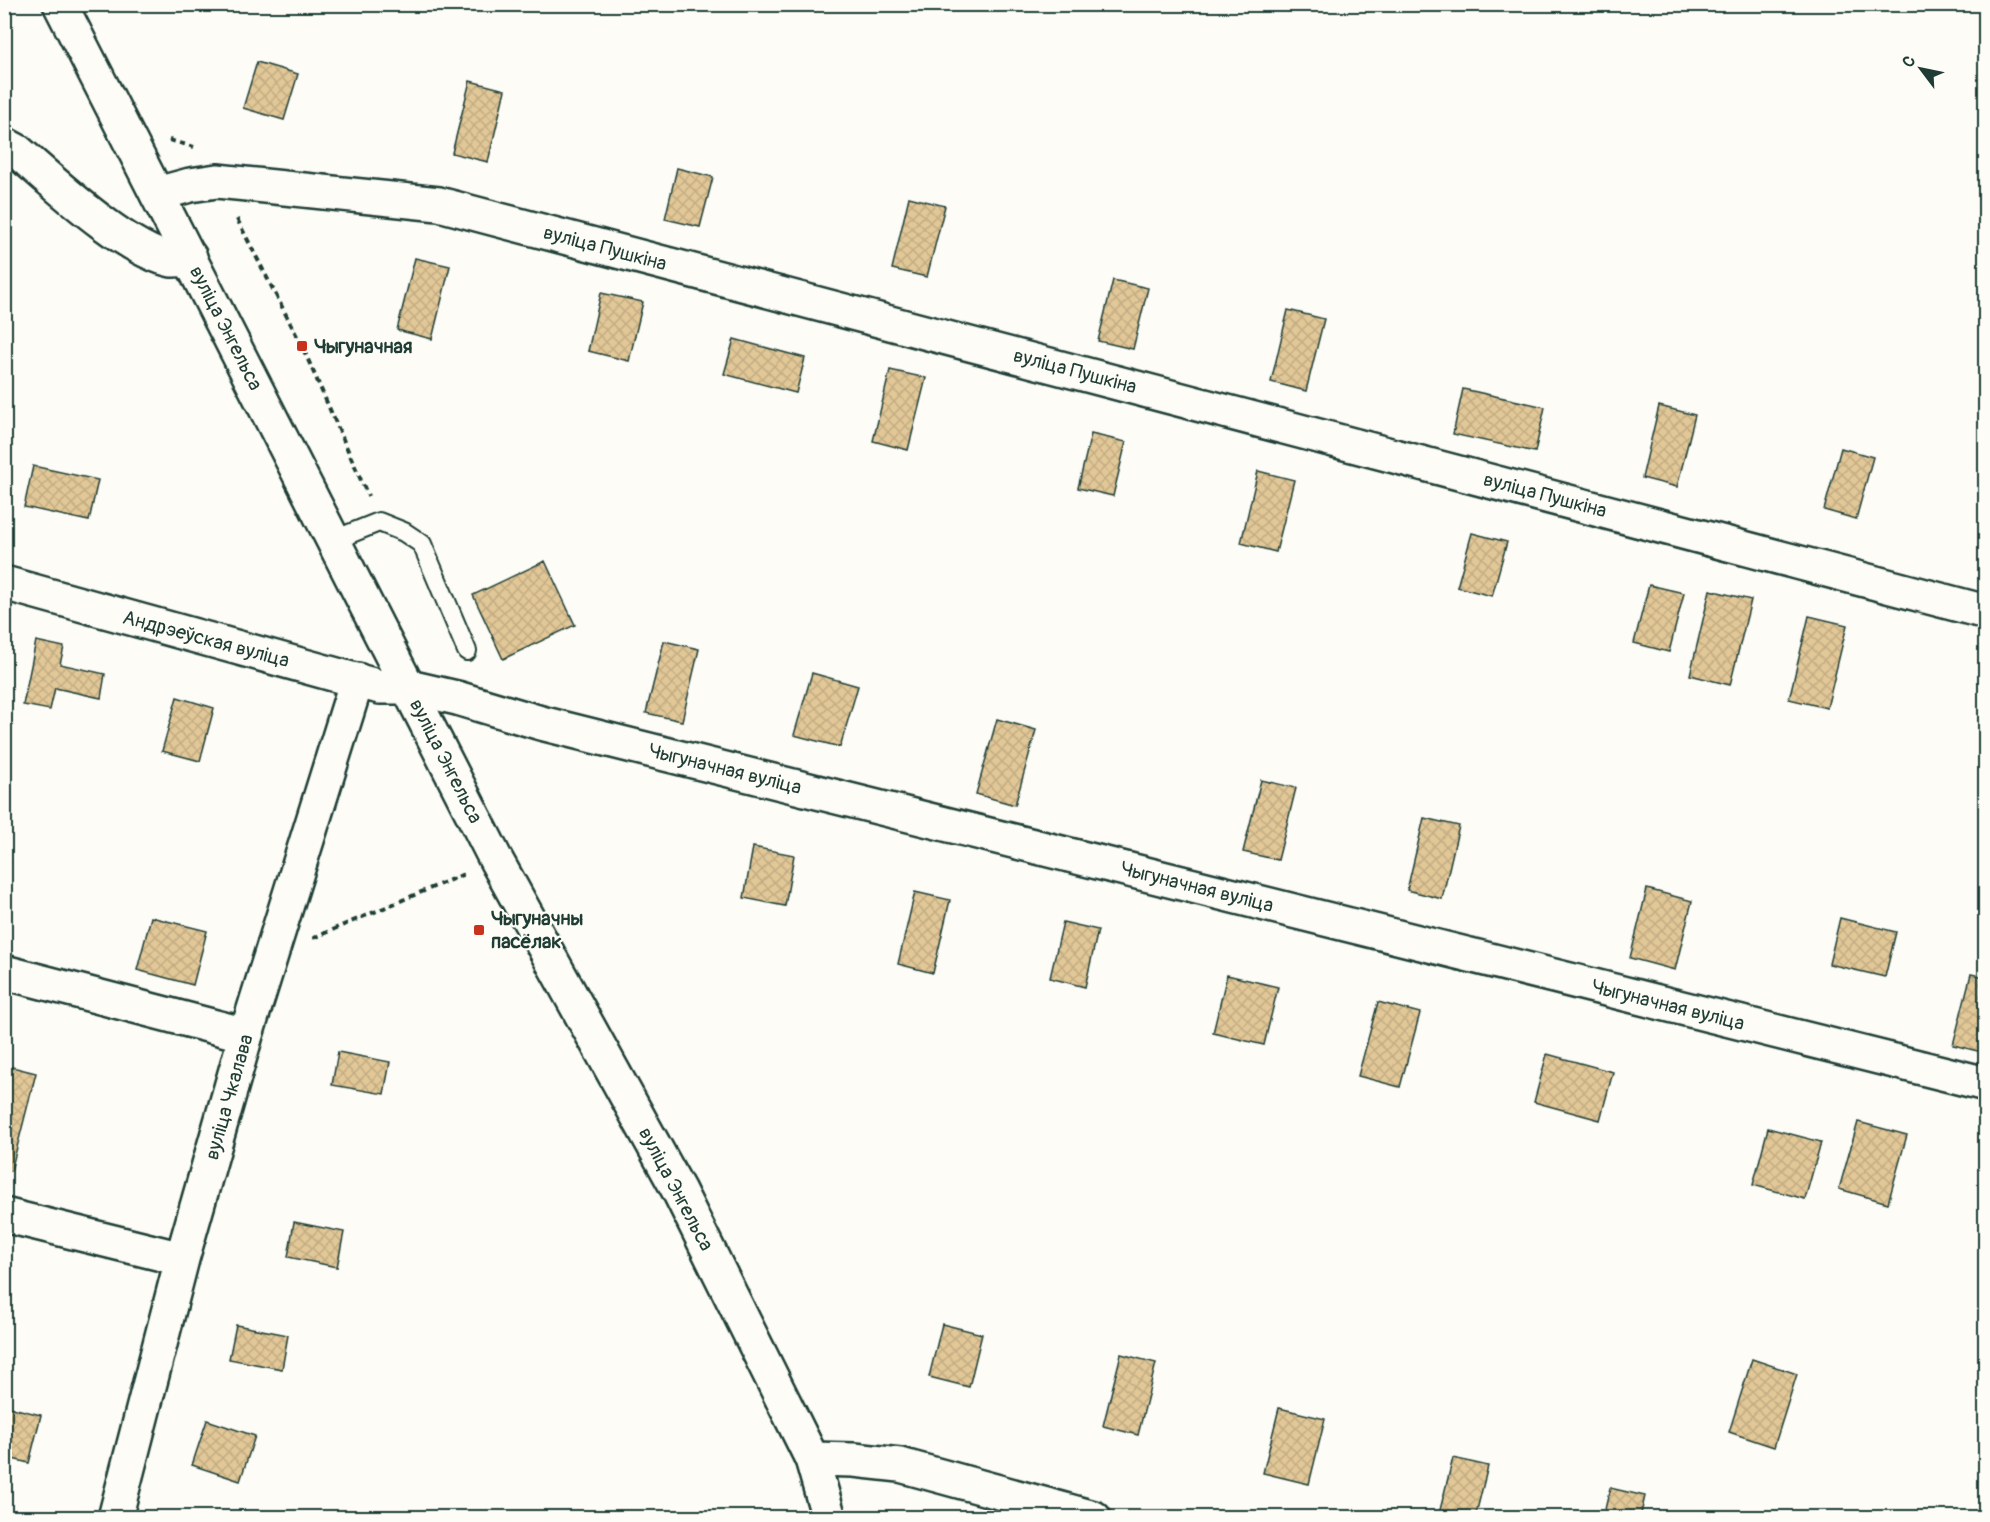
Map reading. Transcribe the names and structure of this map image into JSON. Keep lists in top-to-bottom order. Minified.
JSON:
{"streets":{"street":["вуліца Пушкіна","вуліца Энгельса","Андрэеўская вуліца","Чыгуначная вуліца","вуліца Чкалава"]},"crossings":[["вуліца Пушкіна","вуліца Энгельса"],["вуліца Энгельса","Андрэеўская вуліца"],["вуліца Энгельса","Чыгуначная вуліца"],["Андрэеўская вуліца","Чыгуначная вуліца"],["Андрэеўская вуліца","вуліца Чкалава"]],"places":{"transit":["Чыгуначная","Чыгуначны пасёлак"]},"north":"top left"}
